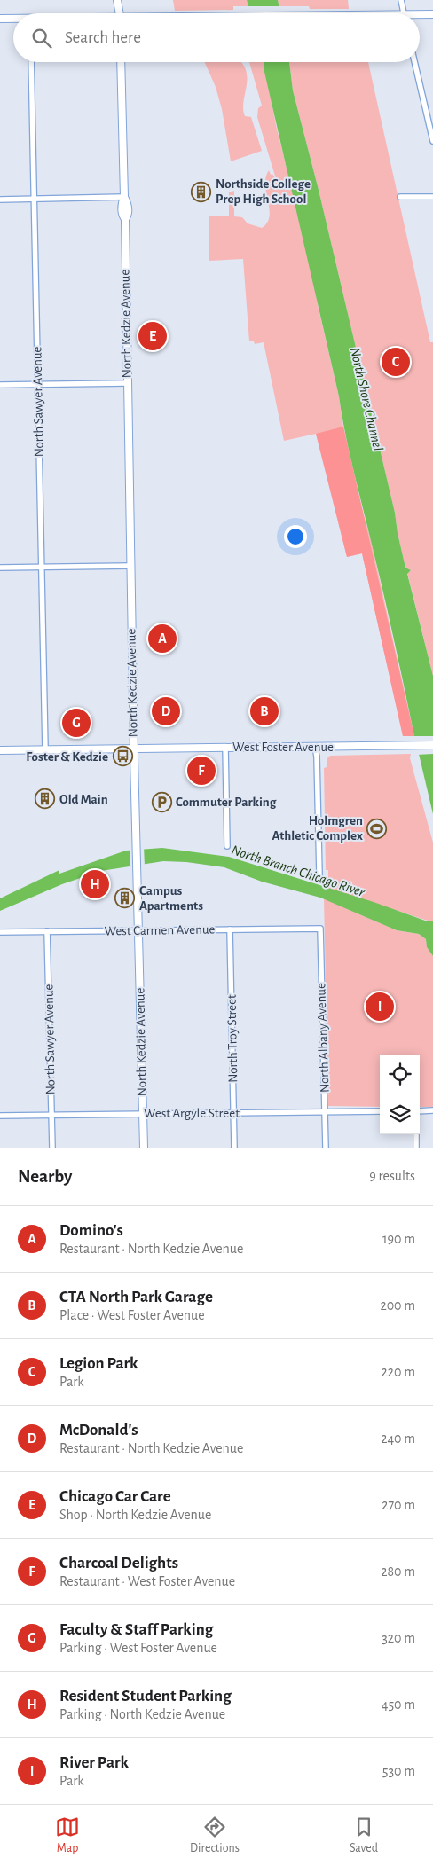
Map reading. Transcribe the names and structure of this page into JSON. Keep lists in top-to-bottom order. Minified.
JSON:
{"streets":{"main road":["North Kedzie Avenue","West Foster Avenue"],"street":["North Sawyer Avenue","West Carmen Avenue","North Albany Avenue","North Troy Street","West Argyle Street"]},"crossings":[["North Kedzie Avenue","West Foster Avenue"],["North Kedzie Avenue","West Carmen Avenue"],["North Kedzie Avenue","West Argyle Street"],["North Sawyer Avenue","West Foster Avenue"],["North Sawyer Avenue","West Carmen Avenue"],["North Sawyer Avenue","West Argyle Street"],["West Carmen Avenue","North Albany Avenue"],["West Carmen Avenue","North Troy Street"],["North Albany Avenue","West Argyle Street"],["North Troy Street","West Argyle Street"]],"water":["North Shore Channel","North Branch Chicago River"],"places":{"building":["Northside College Prep High School","Old Main","Campus Apartments"],"bus stop":["Foster & Kedzie"],"parking":["Commuter Parking"],"sports":["Holmgren Athletic Complex"]},"page":{"search":"Search here","pins":["E","C","A","B","D","G","F","H","I"],"heading":["Nearby","9 results"],"list":[{"mark":"A","name":"Domino's","note":"Restaurant · North Kedzie Avenue","value":"190 m"},{"mark":"B","name":"CTA North Park Garage","note":"Place · West Foster Avenue","value":"200 m"},{"mark":"C","name":"Legion Park","note":"Park","value":"220 m"},{"mark":"D","name":"McDonald's","note":"Restaurant · North Kedzie Avenue","value":"240 m"},{"mark":"E","name":"Chicago Car Care","note":"Shop · North Kedzie Avenue","value":"270 m"},{"mark":"F","name":"Charcoal Delights","note":"Restaurant · West Foster Avenue","value":"280 m"},{"mark":"G","name":"Faculty & Staff Parking","note":"Parking · West Foster Avenue","value":"320 m"},{"mark":"H","name":"Resident Student Parking","note":"Parking · North Kedzie Avenue","value":"450 m"},{"mark":"I","name":"River Park","note":"Park","value":"530 m"}],"nav":["Map","Directions","Saved"]}}
